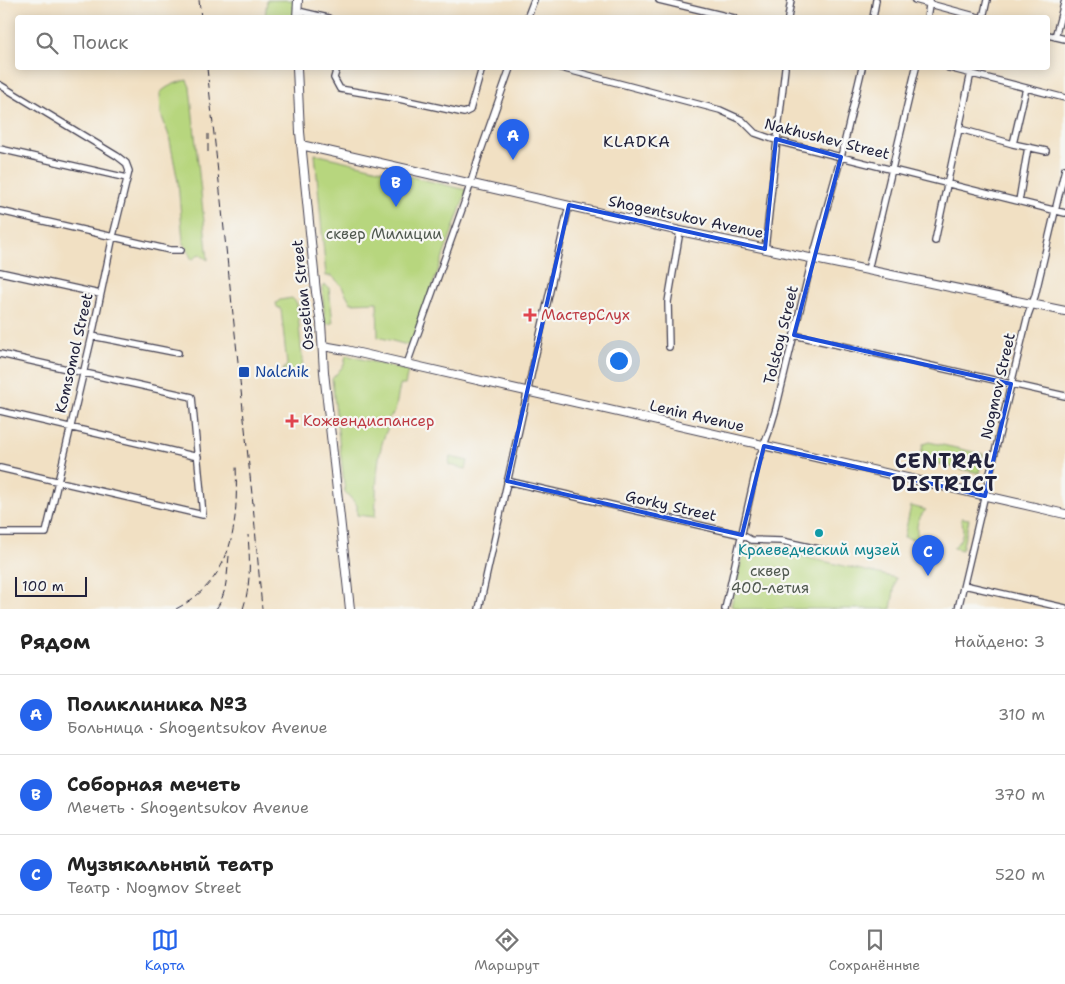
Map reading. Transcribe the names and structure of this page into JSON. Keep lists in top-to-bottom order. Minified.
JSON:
{"streets":{"main road":["Shogentsukov Avenue","Ossetian Street","Lenin Avenue"],"street":["Nakhushev Street","Tolstoy Street","Komsomol Street","Nogmov Street","Gorky Street"]},"crossings":[["Nakhushev Street","Tolstoy Street"],["Nakhushev Street","Nogmov Street"],["Shogentsukov Avenue","Ossetian Street"],["Shogentsukov Avenue","Tolstoy Street"],["Shogentsukov Avenue","Nogmov Street"],["Ossetian Street","Lenin Avenue"],["Tolstoy Street","Lenin Avenue"],["Tolstoy Street","Gorky Street"],["Nogmov Street","Lenin Avenue"]],"one_way":["Gorky Street"],"districts":["KLADKA","CENTRAL DISTRICT"],"parks":["сквер Милиции","сквер 400-летия"],"places":{"health":["МастерСлух","Кожвендиспансер"],"transit":["Nalchik"],"other":["Краеведческий музей"]},"scale_bar":"100 m","page":{"search":"Поиск","pins":["A","B","C"],"scale":"100 m","heading":["Рядом","Найдено: 3"],"list":[{"mark":"A","name":"Поликлиника №3","note":"Больница · Shogentsukov Avenue","value":"310 m"},{"mark":"B","name":"Соборная мечеть","note":"Мечеть · Shogentsukov Avenue","value":"370 m"},{"mark":"C","name":"Музыкальный театр","note":"Театр · Nogmov Street","value":"520 m"}],"nav":["Карта","Маршрут","Сохранённые"]}}
